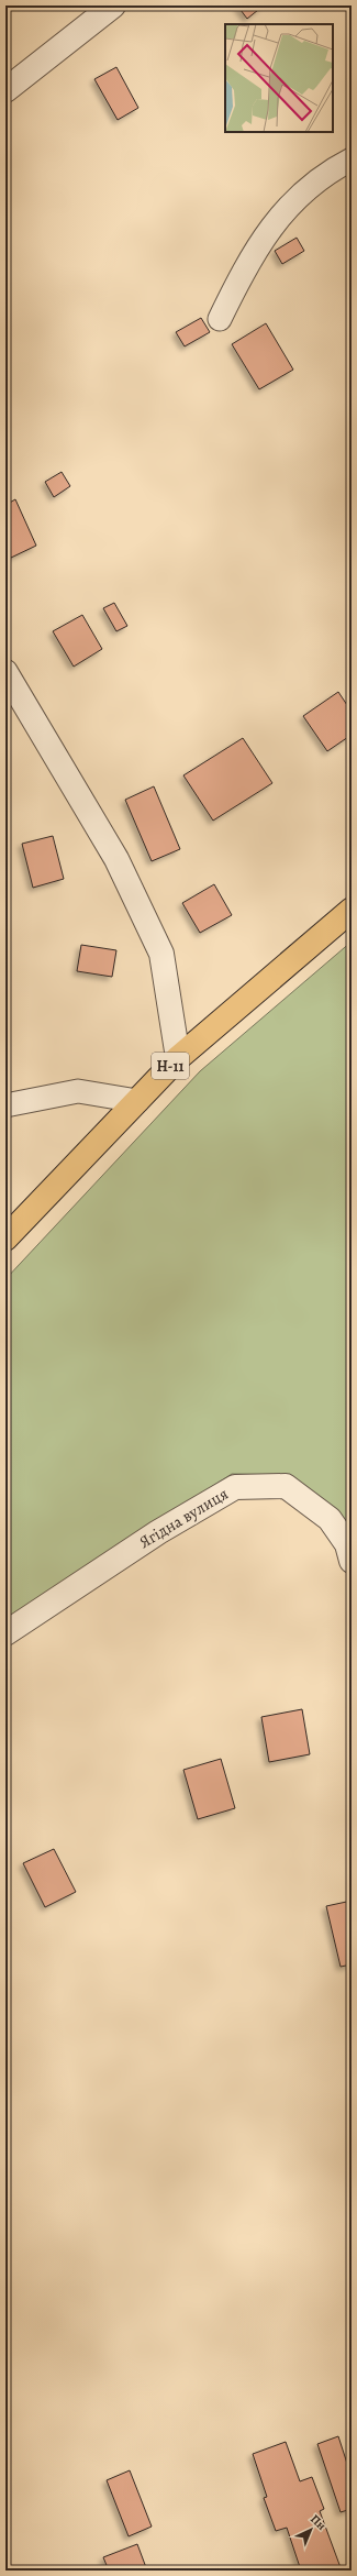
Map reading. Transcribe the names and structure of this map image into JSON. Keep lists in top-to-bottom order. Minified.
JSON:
{"streets":{"main road":["Н-11"],"street":["Ягідна вулиця"]},"north":"top right"}
